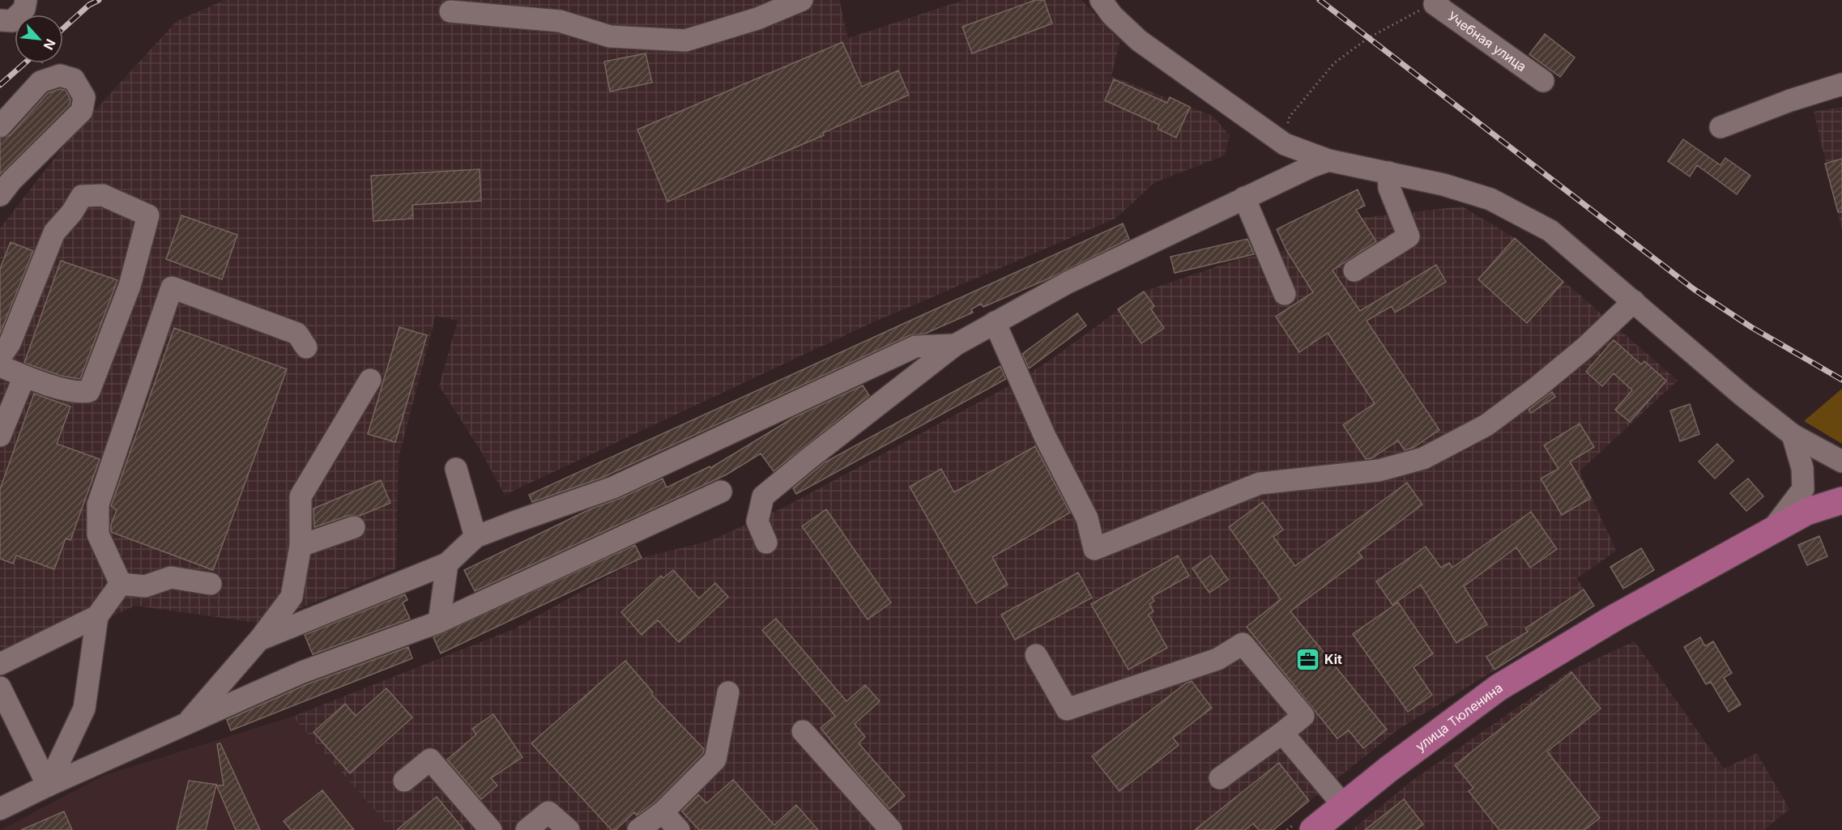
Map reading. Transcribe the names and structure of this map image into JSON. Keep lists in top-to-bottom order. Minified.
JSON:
{"streets":{"main road":["улица Тюленина"],"street":["Учебная улица"]},"places":{"office":["Kit"]},"north":"bottom right"}
